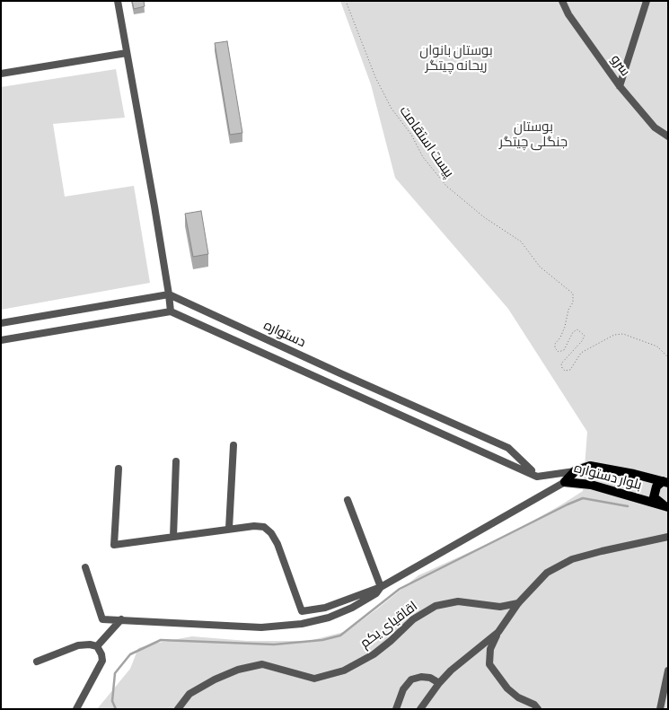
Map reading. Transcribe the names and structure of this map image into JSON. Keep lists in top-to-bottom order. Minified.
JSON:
{"streets":{"main road":["بلوار دستواره"],"street":["سرو","دستواره","اقاقیای یکم"],"path":["پیست استقامت"]},"parks":["بوستان بانوان ریحانه چیتگر","بوستان جنگلی چیتگر"]}
